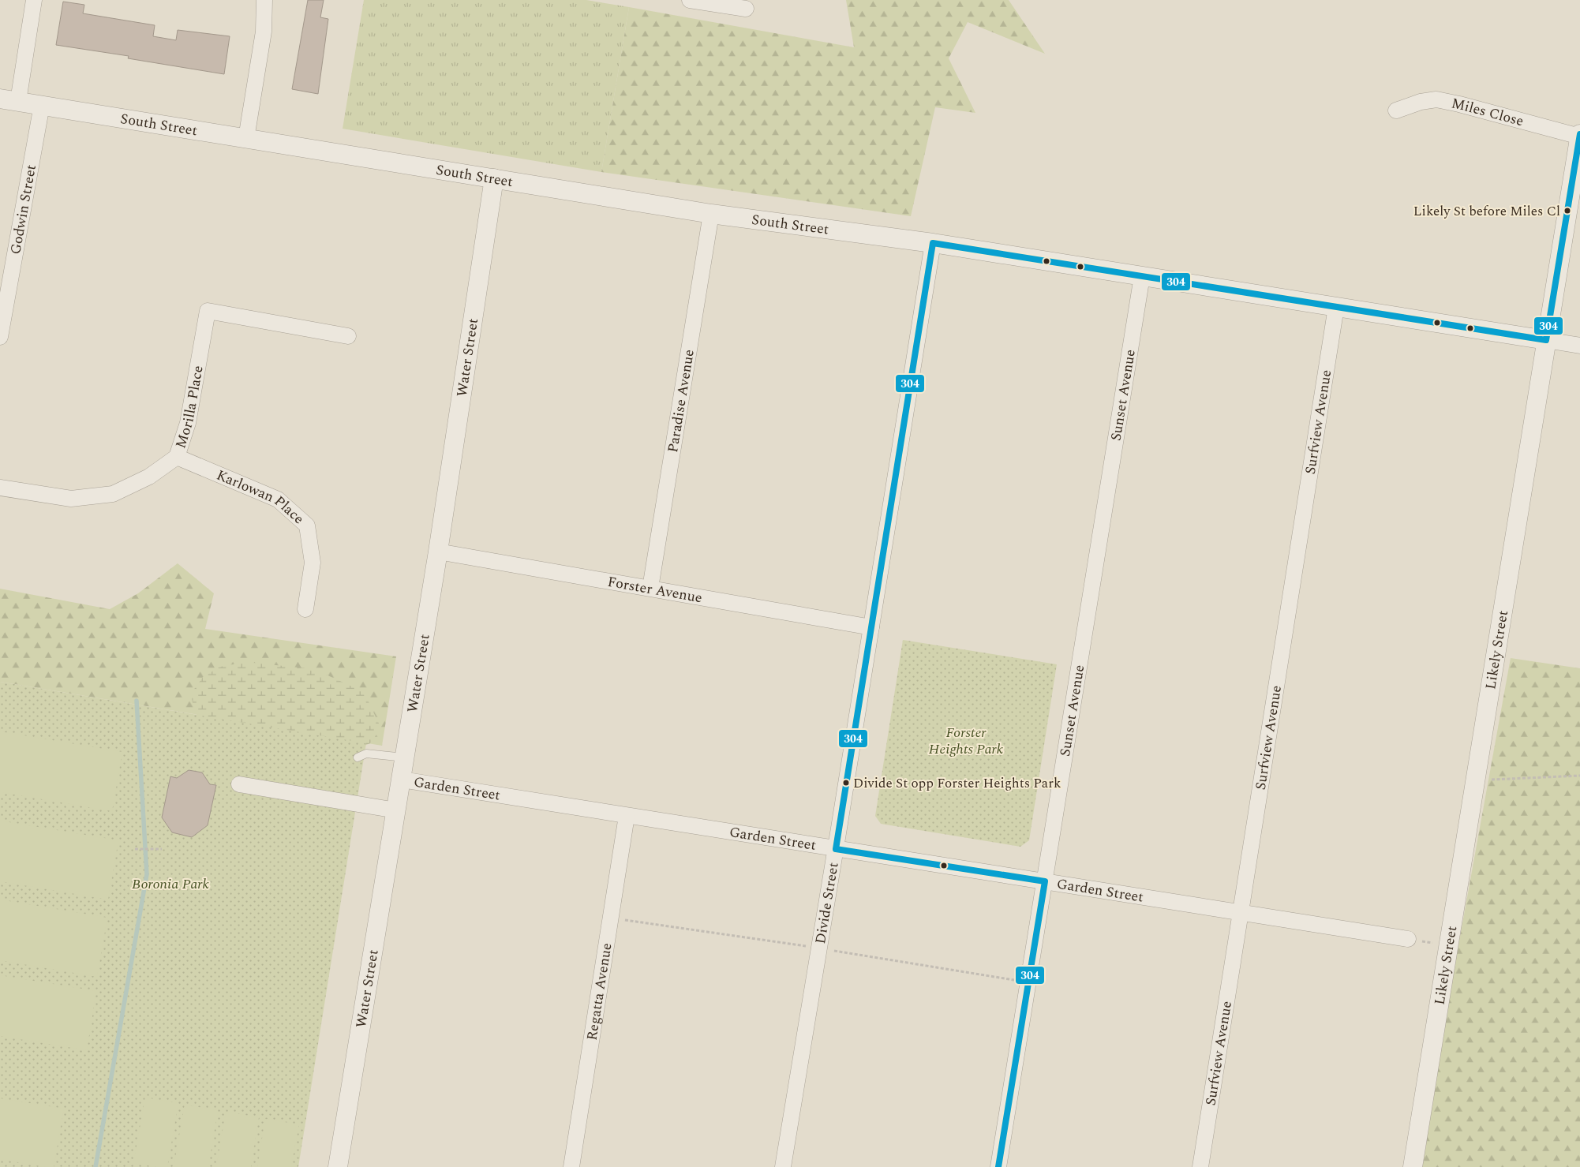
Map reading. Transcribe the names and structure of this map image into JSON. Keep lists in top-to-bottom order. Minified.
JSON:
{"streets":{"street":["Miles Close","South Street","Godwin Street","Water Street","Sunset Avenue","Paradise Avenue","Morilla Place","Surfview Avenue","Karlowan Place","Forster Avenue","Likely Street","Garden Street","Divide Street","Regatta Avenue"]},"crossings":[["Miles Close","Likely Street"],["South Street","Godwin Street"],["South Street","Water Street"],["South Street","Sunset Avenue"],["South Street","Paradise Avenue"],["South Street","Surfview Avenue"],["South Street","Likely Street"],["South Street","Divide Street"],["Water Street","Forster Avenue"],["Water Street","Garden Street"],["Sunset Avenue","Garden Street"],["Paradise Avenue","Forster Avenue"],["Morilla Place","Karlowan Place"],["Surfview Avenue","Garden Street"],["Forster Avenue","Divide Street"],["Garden Street","Divide Street"],["Garden Street","Regatta Avenue"]],"parks":["Forster Heights Park","Boronia Park"],"places":["Likely St before Miles Cl","Divide St opp Forster Heights Park"],"lines":["transit line 304"]}
